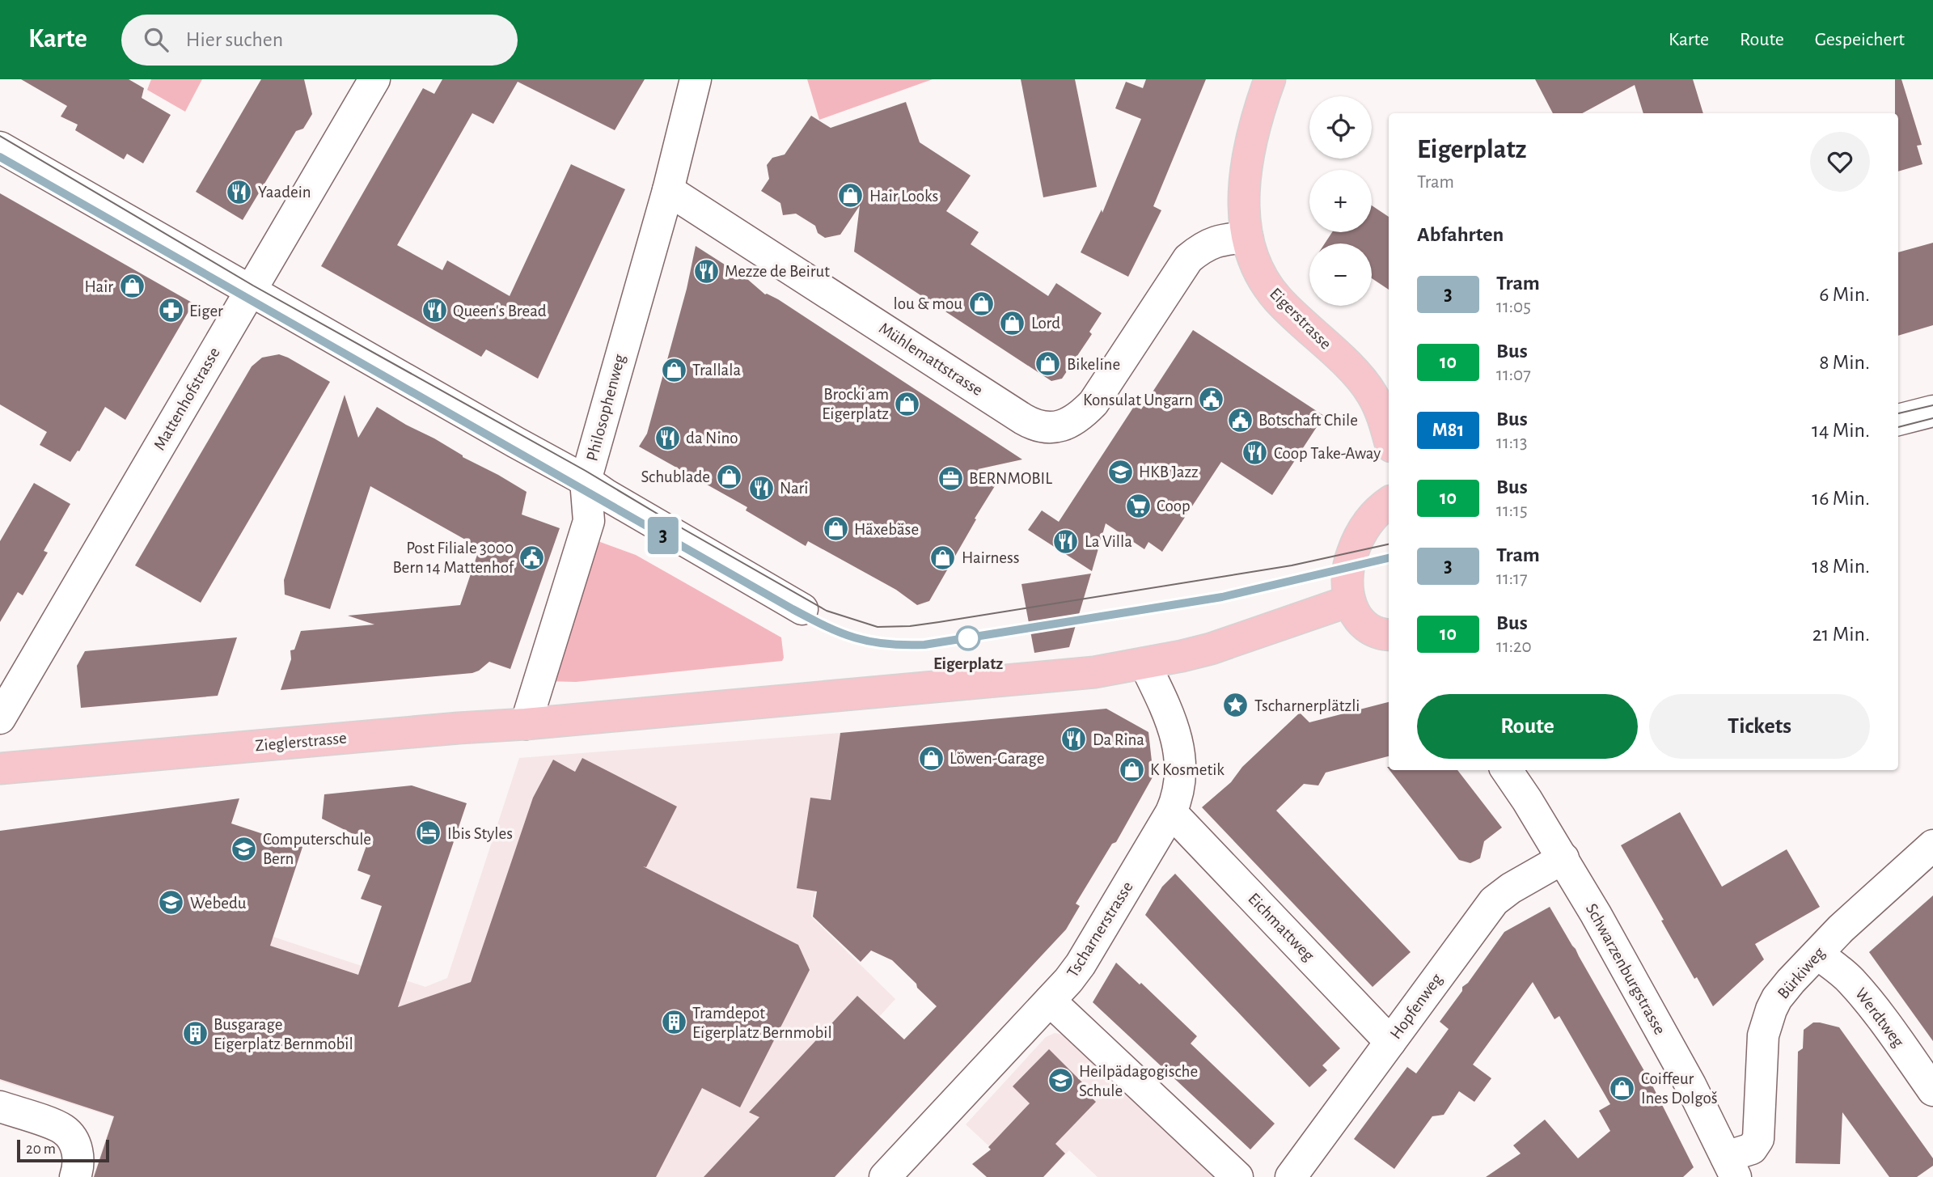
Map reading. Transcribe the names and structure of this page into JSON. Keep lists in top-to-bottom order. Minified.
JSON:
{"streets":{"main road":["Eigerstrasse","Zieglerstrasse"],"street":["Mühlemattstrasse","Mattenhofstrasse","Philosophenweg","Eichmattweg","Tscharnerstrasse","Schwarzenburgstrasse","Bürkiweg","Hopfenweg","Werdtweg"]},"crossings":[["Eigerstrasse","Mühlemattstrasse"],["Mühlemattstrasse","Philosophenweg"],["Philosophenweg","Zieglerstrasse"],["Zieglerstrasse","Tscharnerstrasse"],["Eichmattweg","Tscharnerstrasse"],["Eichmattweg","Hopfenweg"],["Schwarzenburgstrasse","Bürkiweg"],["Schwarzenburgstrasse","Hopfenweg"],["Bürkiweg","Werdtweg"]],"places":{"restaurant":["Yaadein","Mezze de Beirut","Queen's Bread","da Nino","Coop Take-Away","Nari","La Villa","Da Rina"],"shop":["Hair Looks","Hair","lou & mou","Lord","Bikeline","Trallala","Brocki am Eigerplatz","Schublade","Häxebäse","Hairness","Löwen-Garage","K Kosmetik","Coiffeur Ines Dolgoš"],"pharmacy":["Eiger"],"public building":["Konsulat Ungarn","Botschaft Chile","Post Filiale 3000 Bern 14 Mattenhof"],"school or university":["HKB Jazz","Computerschule Bern","Webedu","Heilpädagogische Schule"],"office":["BERNMOBIL"],"supermarket":["Coop"],"other":["Eigerplatz"],"place":["Tscharnerplätzli"],"hotel":["Ibis Styles"],"building":["Tramdepot Eigerplatz Bernmobil","Busgarage Eigerplatz Bernmobil"]},"lines":["tram line 3"],"scale_bar":"20 m","page":{"header":"Karte","search":"Hier suchen","nav":["Karte","Route","Gespeichert"],"on_map":"3","map_buttons":["+","−"],"heading":[["Eigerplatz","Tram"],"Abfahrten"],"list":[{"mark":"3","name":"Tram","note":"11:05","value":"6 Min."},{"mark":"10","name":"Bus","note":"11:07","value":"8 Min."},{"mark":"M81","name":"Bus","note":"11:13","value":"14 Min."},{"mark":"10","name":"Bus","note":"11:15","value":"16 Min."},{"mark":"3","name":"Tram","note":"11:17","value":"18 Min."},{"mark":"10","name":"Bus","note":"11:20","value":"21 Min."}],"buttons":["Route","Tickets"],"scale":"20 m"}}
